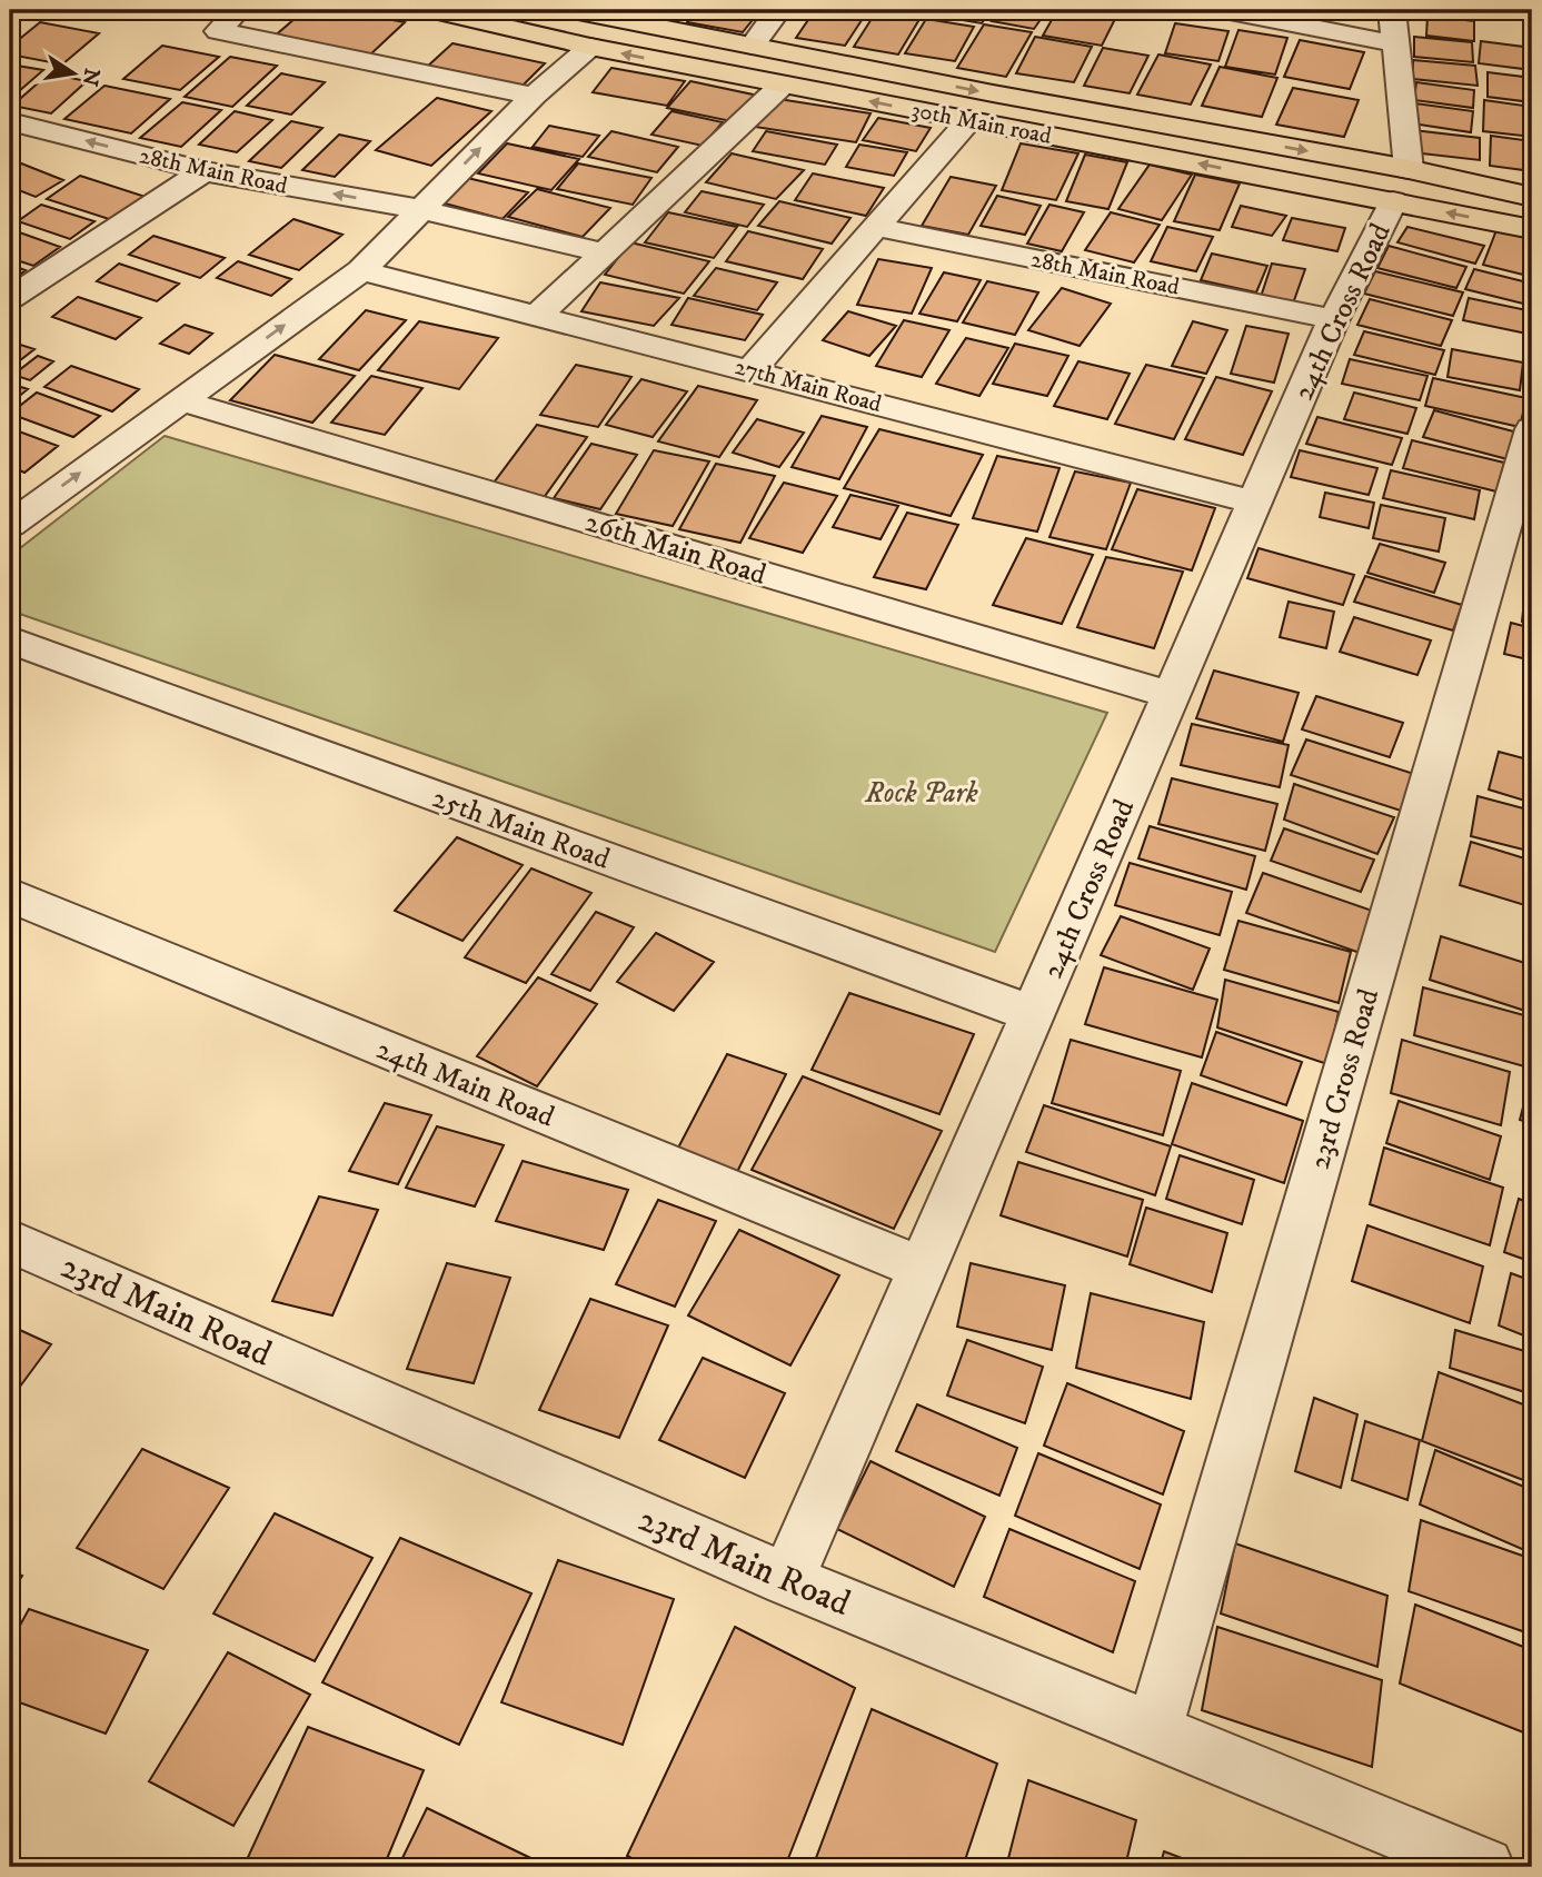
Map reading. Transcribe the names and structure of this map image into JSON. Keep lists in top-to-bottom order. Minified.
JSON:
{"streets":{"main road":["30th Main road"],"street":["28th Main Road","24th Cross Road","27th Main Road","26th Main Road","25th Main Road","23rd Cross Road","24th Main Road","23rd Main Road"]},"crossings":[["30th Main road","24th Cross Road"],["28th Main Road","24th Cross Road"],["24th Cross Road","27th Main Road"],["24th Cross Road","26th Main Road"],["24th Cross Road","25th Main Road"],["24th Cross Road","24th Main Road"],["24th Cross Road","23rd Main Road"],["23rd Cross Road","23rd Main Road"]],"one_way":["28th Main Road"],"parks":["Rock Park"],"north":"right"}
